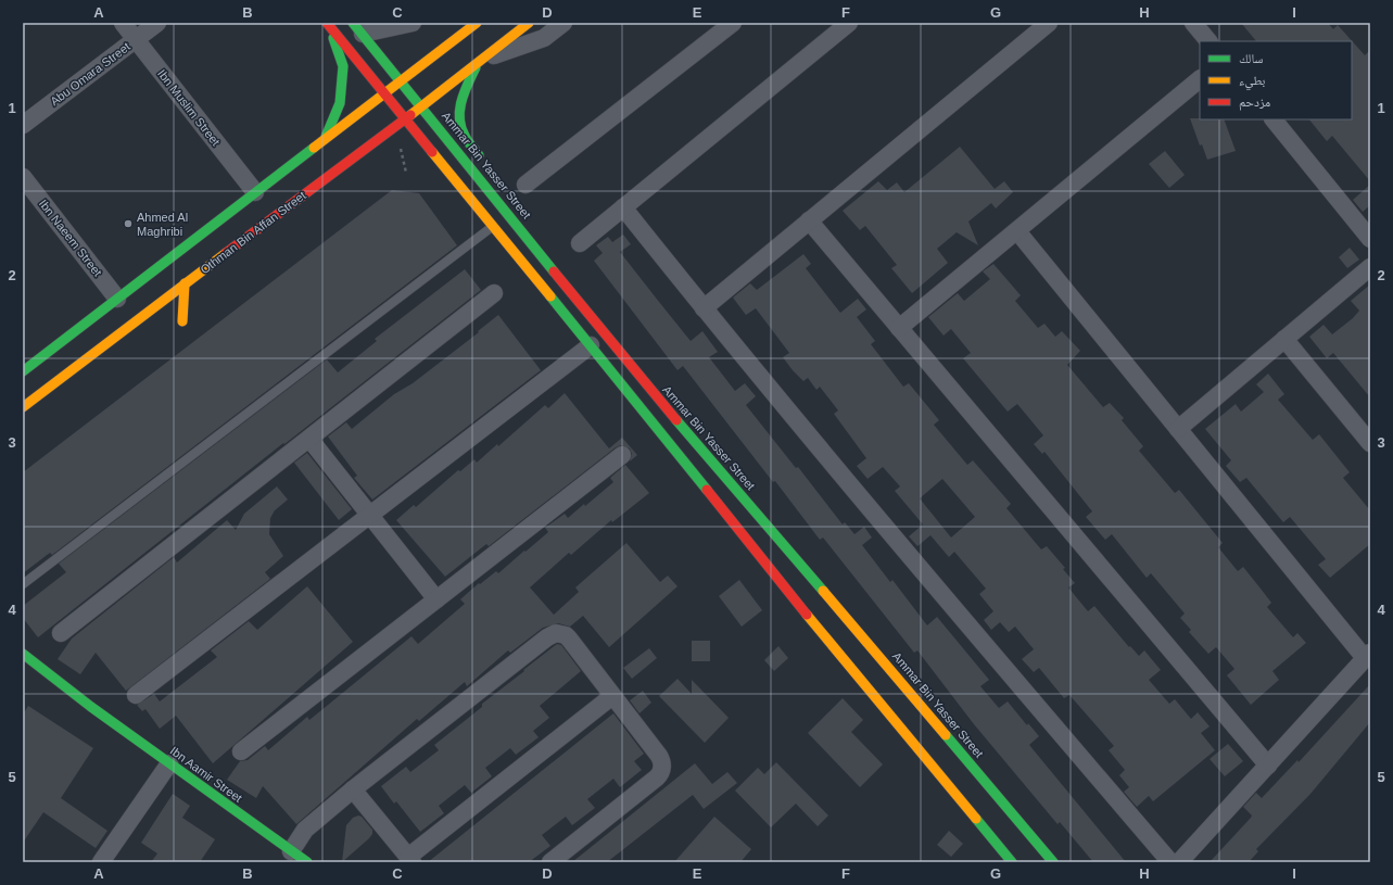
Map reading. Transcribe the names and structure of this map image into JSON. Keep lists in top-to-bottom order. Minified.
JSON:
{"streets":{"street":["Abu Omara Street","Ibn Muslim Street","Ammar Bin Yasser Street","Othman Bin Affan Street","Ibn Naeem Street","Ibn Aamir Street"]},"crossings":[["Abu Omara Street","Ibn Muslim Street"],["Ammar Bin Yasser Street","Othman Bin Affan Street"]],"places":["Ahmed Al Maghribi"],"legend":["سالك","بطيء","مزدحم"],"grid":{"columns":["A","B","C","D","E","F","G","H","I"],"rows":["1","2","3","4","5"]}}
